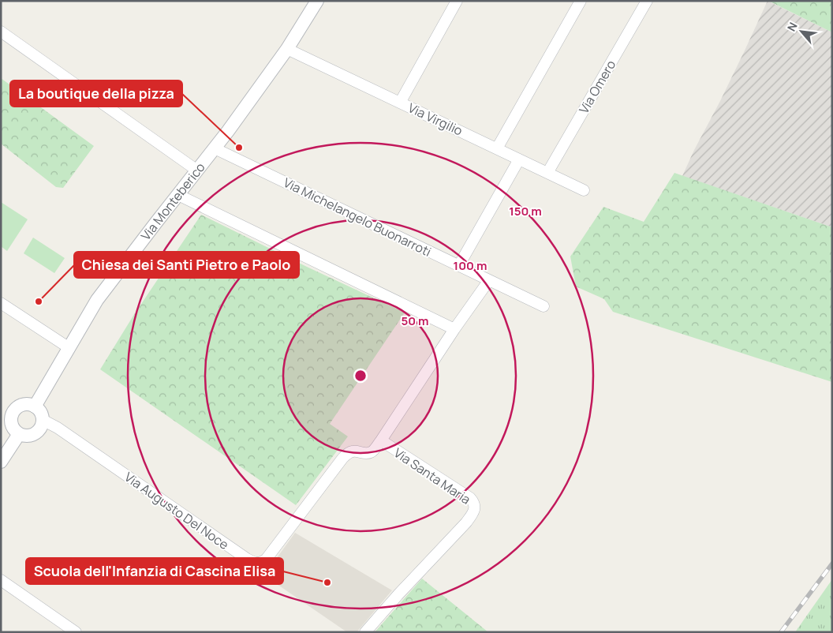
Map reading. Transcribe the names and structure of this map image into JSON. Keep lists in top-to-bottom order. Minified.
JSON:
{"streets":{"street":["Via Omero","Via Virgilio","Via Monteberico","Via Michelangelo Buonarroti","Via Santa Maria","Via Augusto Del Noce"]},"crossings":[["Via Omero","Via Virgilio"],["Via Virgilio","Via Monteberico"],["Via Monteberico","Via Michelangelo Buonarroti"],["Via Monteberico","Via Augusto Del Noce"],["Via Michelangelo Buonarroti","Via Santa Maria"],["Via Santa Maria","Via Augusto Del Noce"]],"places":["La boutique della pizza","Chiesa dei Santi Pietro e Paolo","Scuola dell'Infanzia di Cascina Elisa"],"north":"top left","rings":["150 m","100 m","50 m"]}
